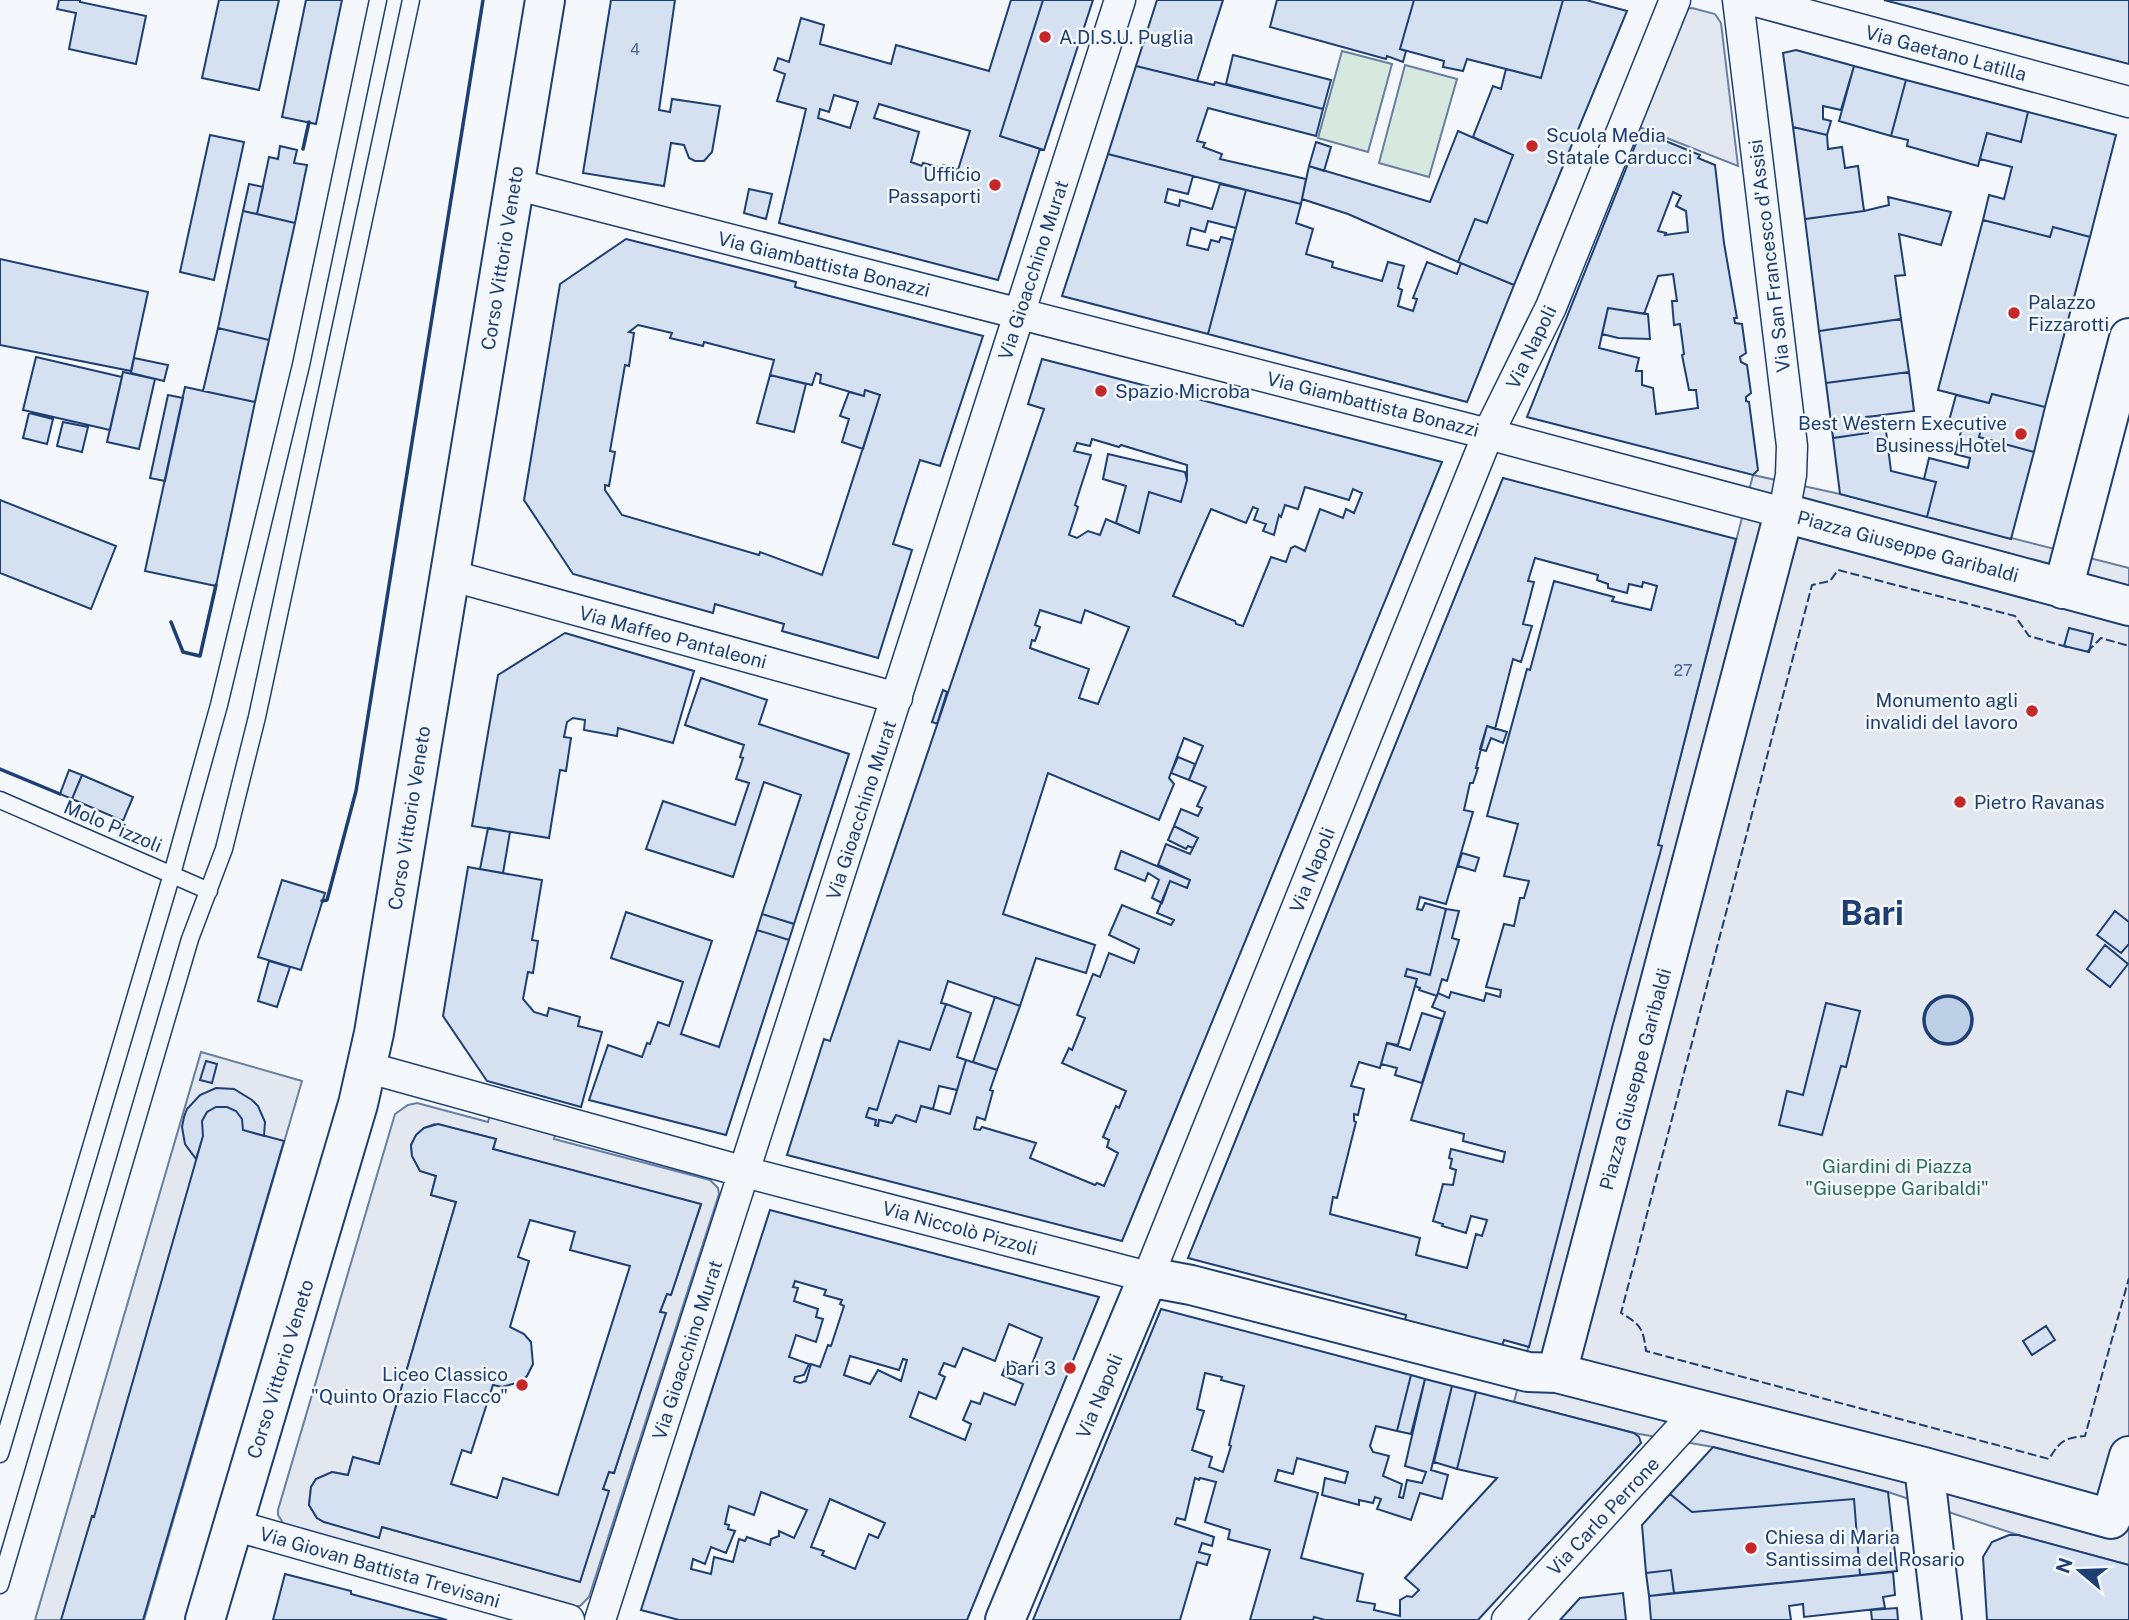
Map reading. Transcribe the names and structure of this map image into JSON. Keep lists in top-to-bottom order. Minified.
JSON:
{"streets":{"street":["Via Gaetano Latilla","Via San Francesco d'Assisi","Corso Vittorio Veneto","Via Giambattista Bonazzi","Via Gioacchino Murat","Via Napoli","Piazza Giuseppe Garibaldi","Via Maffeo Pantaleoni","Via Niccolò Pizzoli","Via Carlo Perrone","Via Giovan Battista Trevisani"],"lane":["Molo Pizzoli"]},"crossings":[["Via Gaetano Latilla","Via San Francesco d'Assisi"],["Via San Francesco d'Assisi","Via Giambattista Bonazzi"],["Via San Francesco d'Assisi","Piazza Giuseppe Garibaldi"],["Corso Vittorio Veneto","Via Giambattista Bonazzi"],["Corso Vittorio Veneto","Via Maffeo Pantaleoni"],["Corso Vittorio Veneto","Via Niccolò Pizzoli"],["Corso Vittorio Veneto","Via Giovan Battista Trevisani"],["Via Giambattista Bonazzi","Via Gioacchino Murat"],["Via Giambattista Bonazzi","Via Napoli"],["Via Giambattista Bonazzi","Piazza Giuseppe Garibaldi"],["Via Gioacchino Murat","Via Maffeo Pantaleoni"],["Via Gioacchino Murat","Via Niccolò Pizzoli"],["Via Napoli","Via Niccolò Pizzoli"],["Piazza Giuseppe Garibaldi","Via Niccolò Pizzoli"]],"districts":["Bari"],"parks":["Giardini di Piazza \"Giuseppe Garibaldi\""],"places":["A.DI.S.U. Puglia","Scuola Media Statale Carducci","Ufficio Passaporti","Palazzo Fizzarotti","Spazio Microba","Best Western Executive Business Hotel","Monumento agli invalidi del lavoro","Pietro Ravanas","bari 3","Liceo Classico \"Quinto Orazio Flacco\"","Chiesa di Maria Santissima del Rosario"],"house_numbers":["4","27"],"north":"left"}
